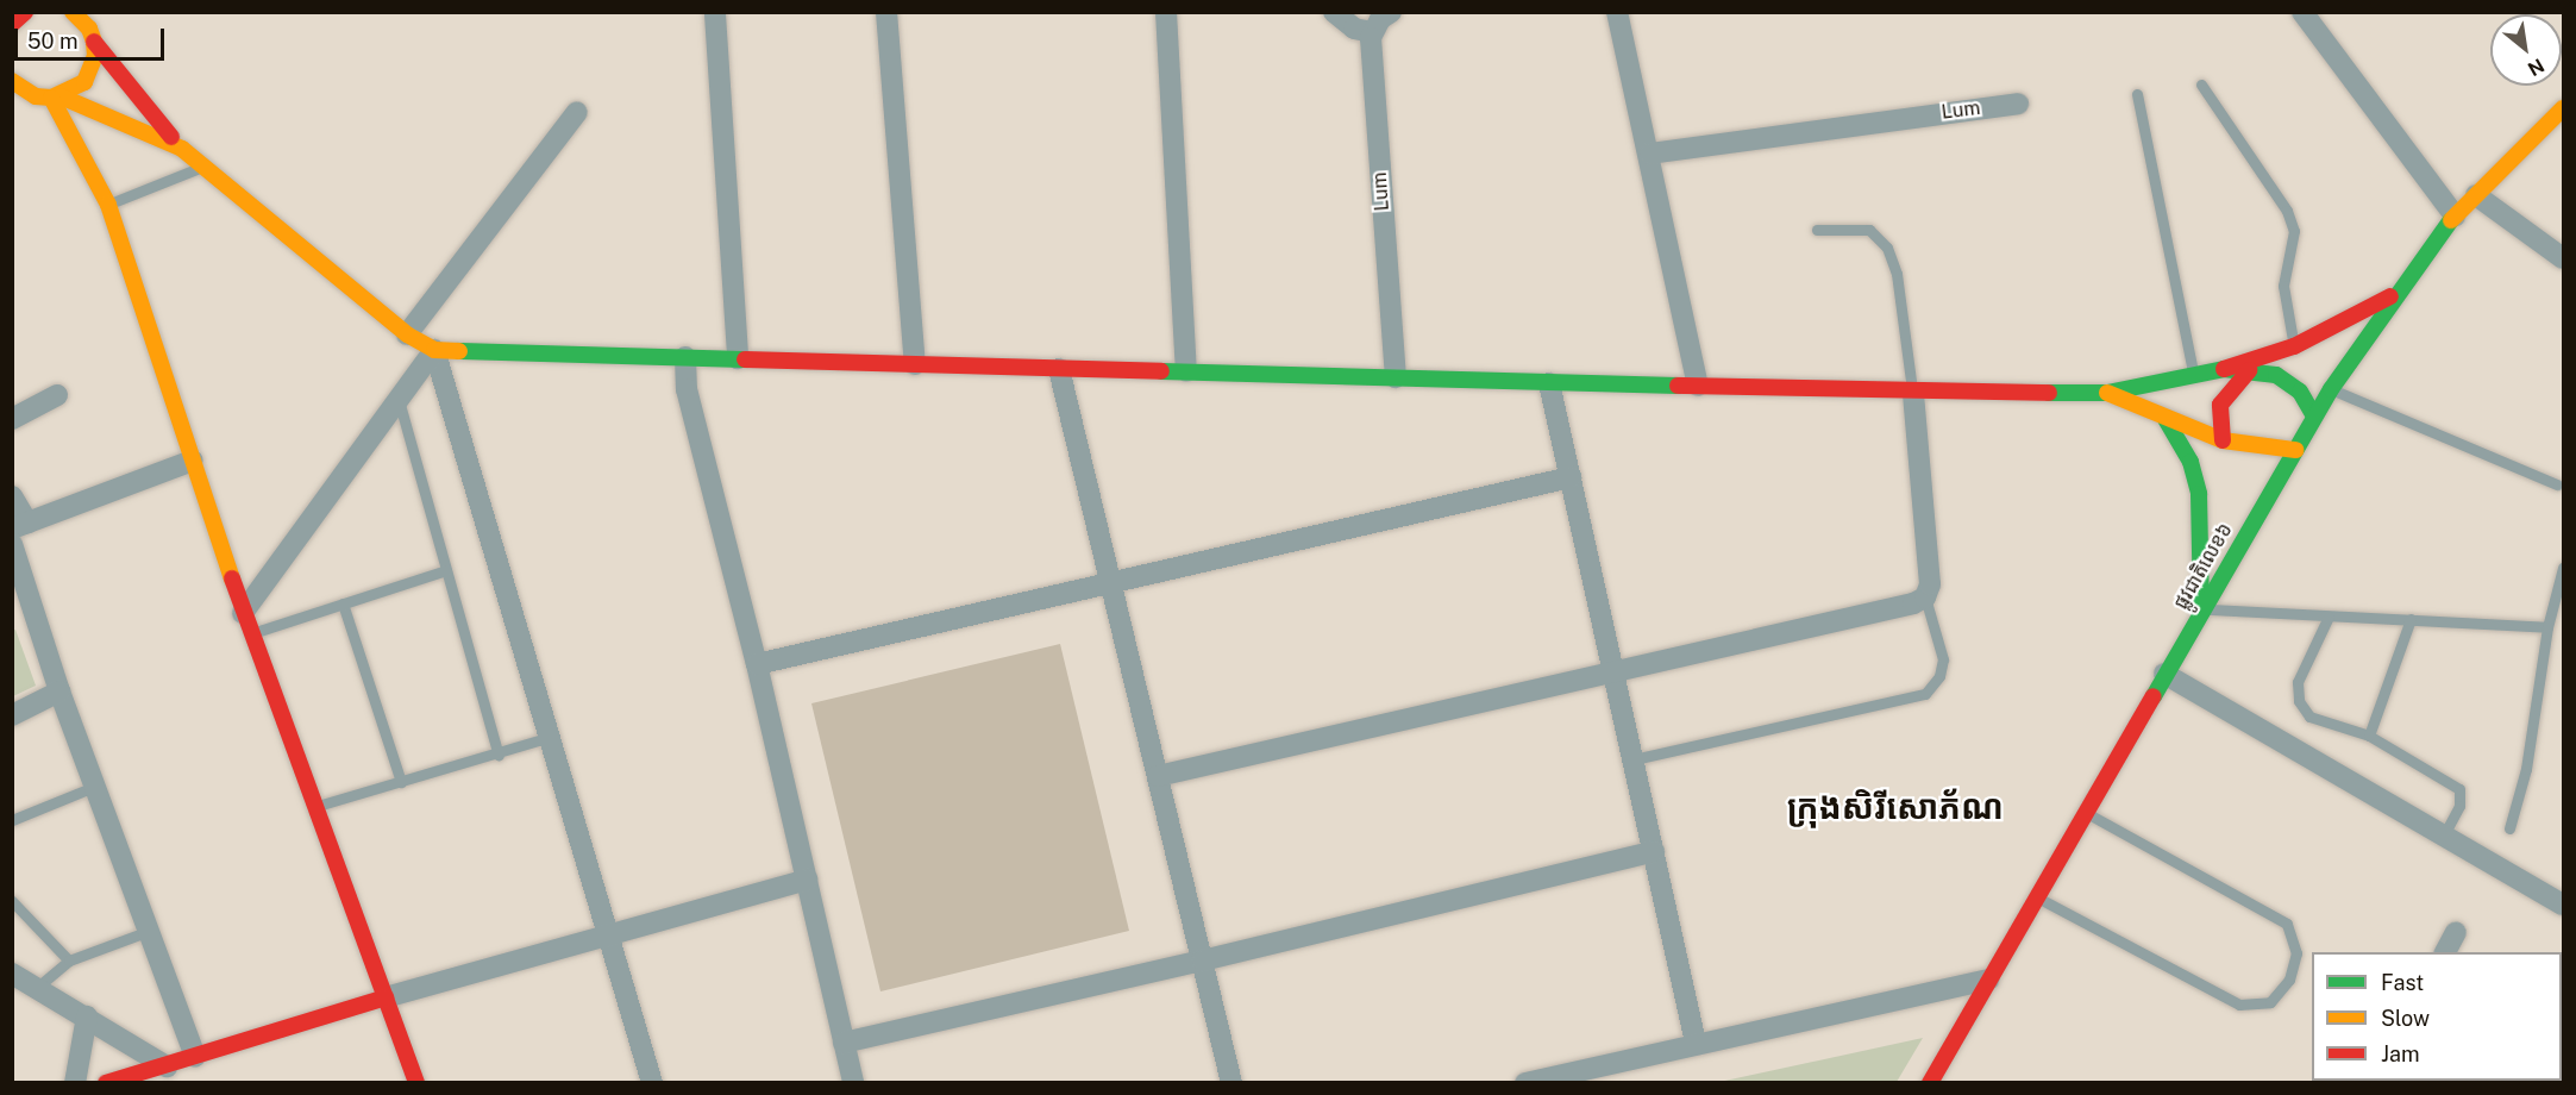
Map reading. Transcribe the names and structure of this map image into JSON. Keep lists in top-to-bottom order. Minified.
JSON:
{"streets":{"main road":["ផ្លូវជាតិលេខ៦"],"street":["Lum"]},"districts":["ក្រុងសិរីសោភ័ណ"],"legend":["Fast","Slow","Jam"],"scale_bar":"50 m","north":"bottom right"}
